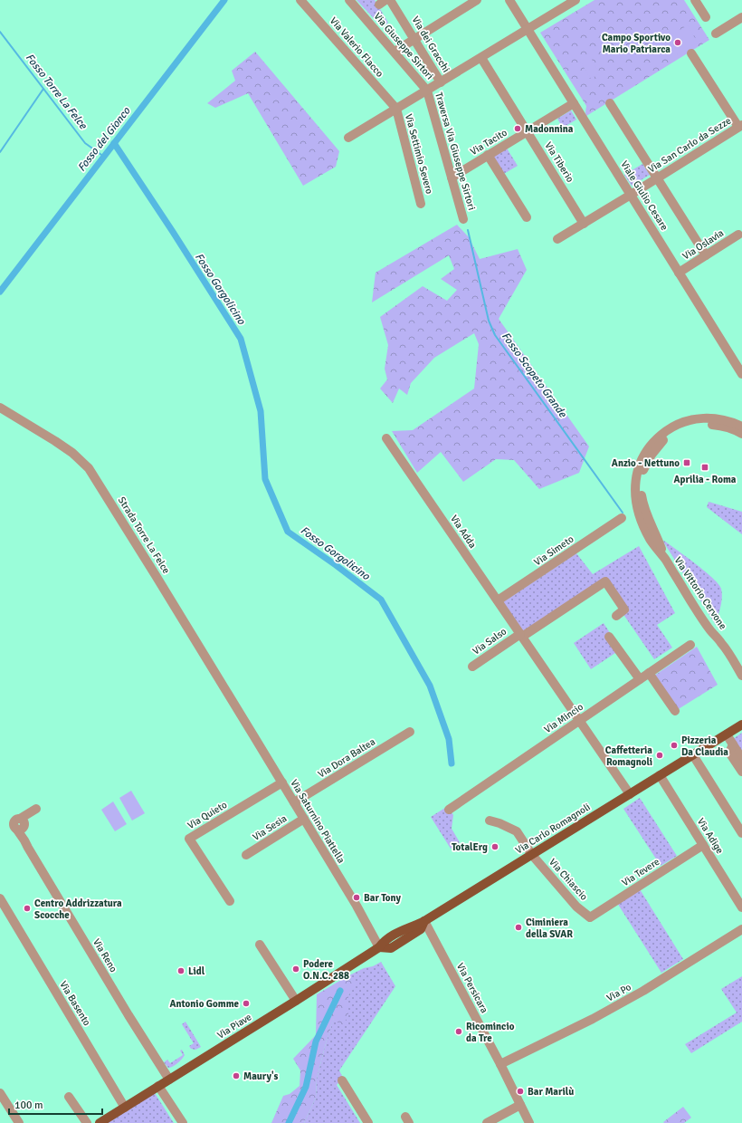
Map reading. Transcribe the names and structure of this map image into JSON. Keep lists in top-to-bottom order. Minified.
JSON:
{"streets":{"main road":["Via Carlo Romagnoli","Via Piave"],"street":["Via dei Gracchi","Via Giuseppe Sirtori","Via Valerio Flacco","Via Tacito","Via San Carlo da Sezze","Traversa Via Giuseppe Sirtori","Via Settimio Severo","Via Tiberio","Viale Giulio Cesare","Via Oslavia","Via Adda","Strada Torre La Felce","Via Simeto","Via Vittorio Cervone","Via Salso","Via Mincio","Via Dora Baltea","Via Quieto","Via Saturnino Piattella","Via Sesia","Via Adige","Via Tevere","Via Chiascio","Via Reno","Via Persicara","Via Po","Via Basento"]},"crossings":[["Via dei Gracchi","Via Giuseppe Sirtori"],["Via Giuseppe Sirtori","Via Valerio Flacco"],["Via Giuseppe Sirtori","Traversa Via Giuseppe Sirtori"],["Via Giuseppe Sirtori","Via Settimio Severo"],["Via Giuseppe Sirtori","Via Tiberio"],["Via Giuseppe Sirtori","Viale Giulio Cesare"],["Via Valerio Flacco","Via Settimio Severo"],["Via Tacito","Traversa Via Giuseppe Sirtori"],["Via Tacito","Via Tiberio"],["Via Tacito","Viale Giulio Cesare"],["Via San Carlo da Sezze","Via Tiberio"],["Via San Carlo da Sezze","Viale Giulio Cesare"],["Viale Giulio Cesare","Via Oslavia"],["Via Adda","Via Simeto"],["Via Adda","Via Salso"],["Via Adda","Via Mincio"],["Via Adda","Via Carlo Romagnoli"],["Strada Torre La Felce","Via Saturnino Piattella"],["Via Dora Baltea","Via Saturnino Piattella"],["Via Quieto","Via Saturnino Piattella"],["Via Saturnino Piattella","Via Sesia"],["Via Saturnino Piattella","Via Piave"],["Via Carlo Romagnoli","Via Adige"],["Via Carlo Romagnoli","Via Chiascio"],["Via Carlo Romagnoli","Via Persicara"],["Via Carlo Romagnoli","Via Piave"],["Via Adige","Via Tevere"],["Via Tevere","Via Chiascio"],["Via Reno","Via Piave"],["Via Persicara","Via Po"],["Via Persicara","Via Piave"],["Via Basento","Via Piave"]],"water":["Fosso Torre La Felce","Fosso del Gionco","Fosso Gorgolicino","Fosso Scopeto Grande"],"places":{"other":["Campo Sportivo Mario Patriarca","Madonnina","Pizzeria Da Claudia","Caffetteria Romagnoli","TotalErg","Bar Tony","Centro Addrizzatura Scocche","Ciminiera della SVAR","Podere O.N.C. 288","Lidl","Antonio Gomme","Ricomincio da Tre","Maury's","Bar Marilù"],"transit":["Anzio - Nettuno","Aprilia - Roma"]},"scale_bar":"100 m"}
